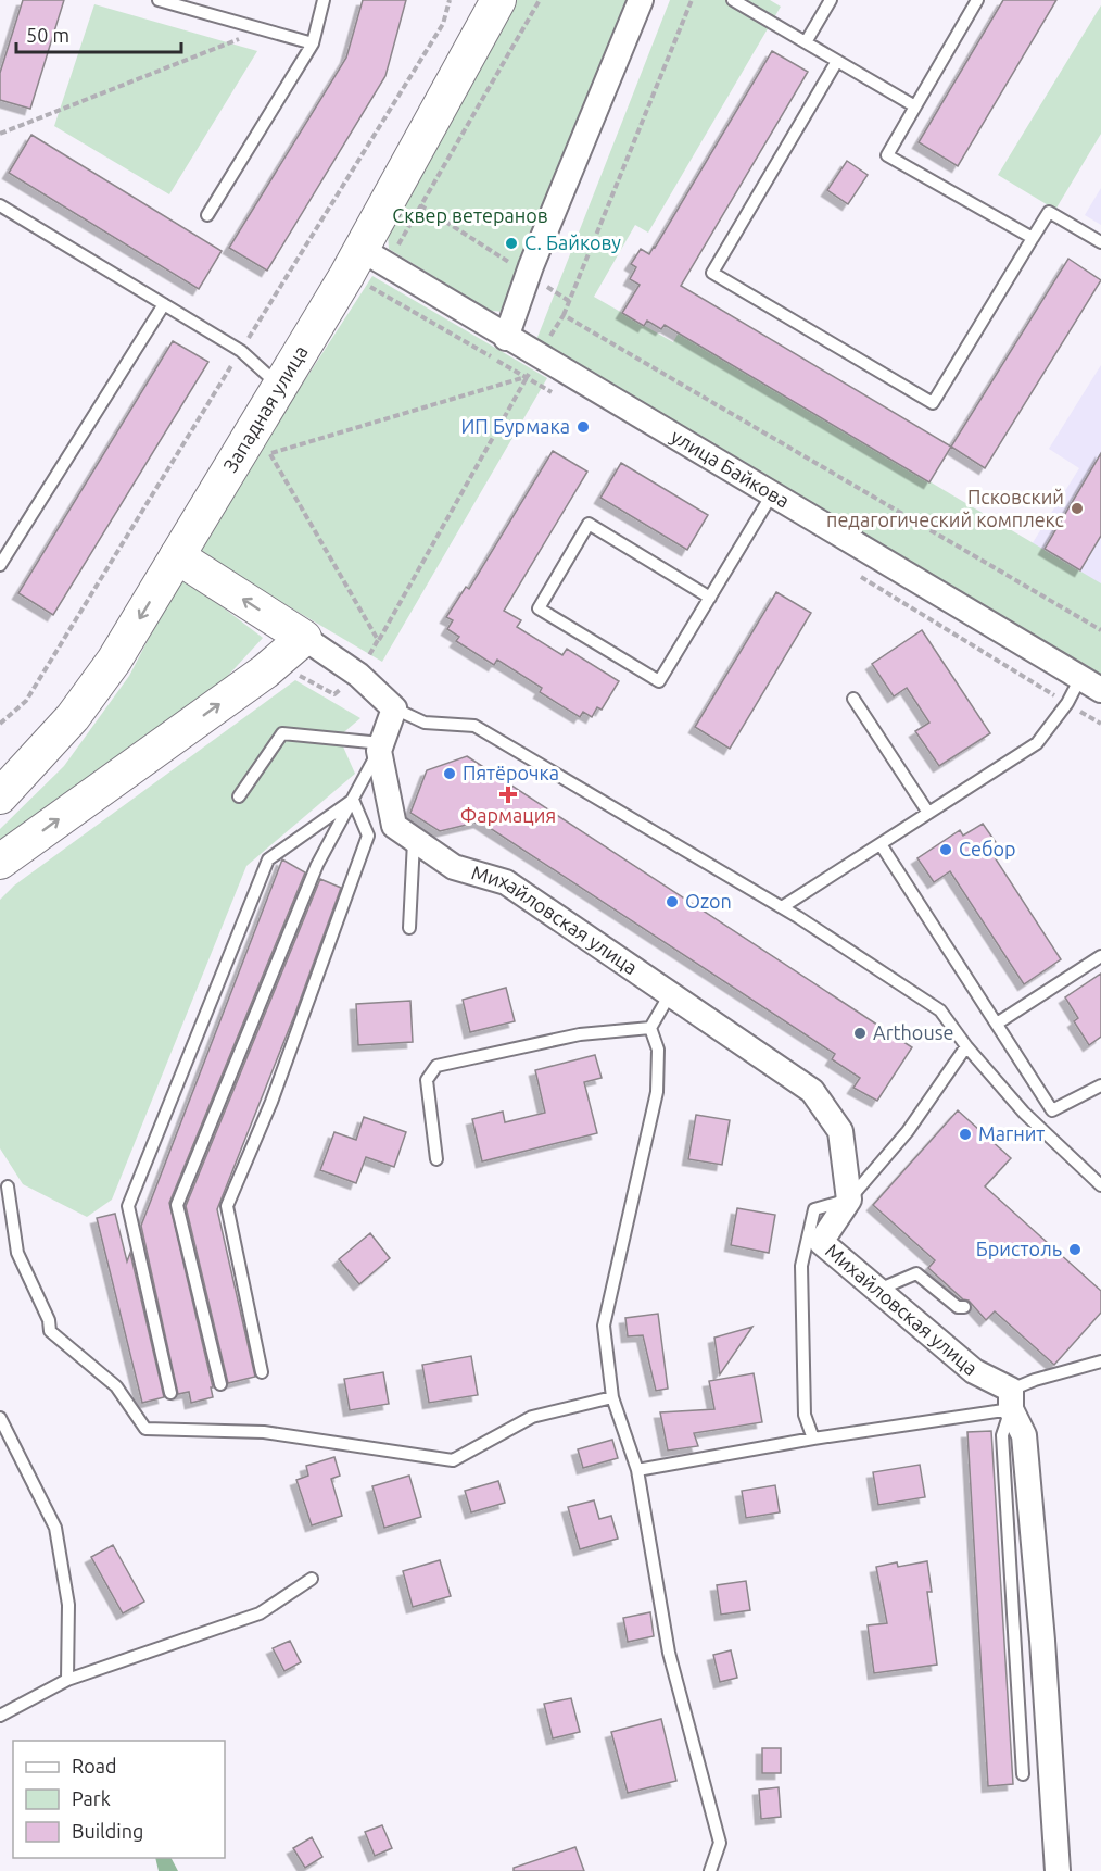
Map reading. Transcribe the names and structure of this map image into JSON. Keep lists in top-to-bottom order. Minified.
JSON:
{"streets":{"street":["Западная улица","улица Байкова","Михайловская улица"]},"crossings":[["Западная улица","улица Байкова"]],"parks":["Сквер ветеранов"],"places":{"other":["С. Байкову","ИП Бурмака","Псковский педагогический комплекс","Пятёрочка","Себор","Ozon","Arthouse","Магнит","Бристоль"],"health":["Фармация"]},"legend":["Road","Park","Building"],"scale_bar":"50 m"}
